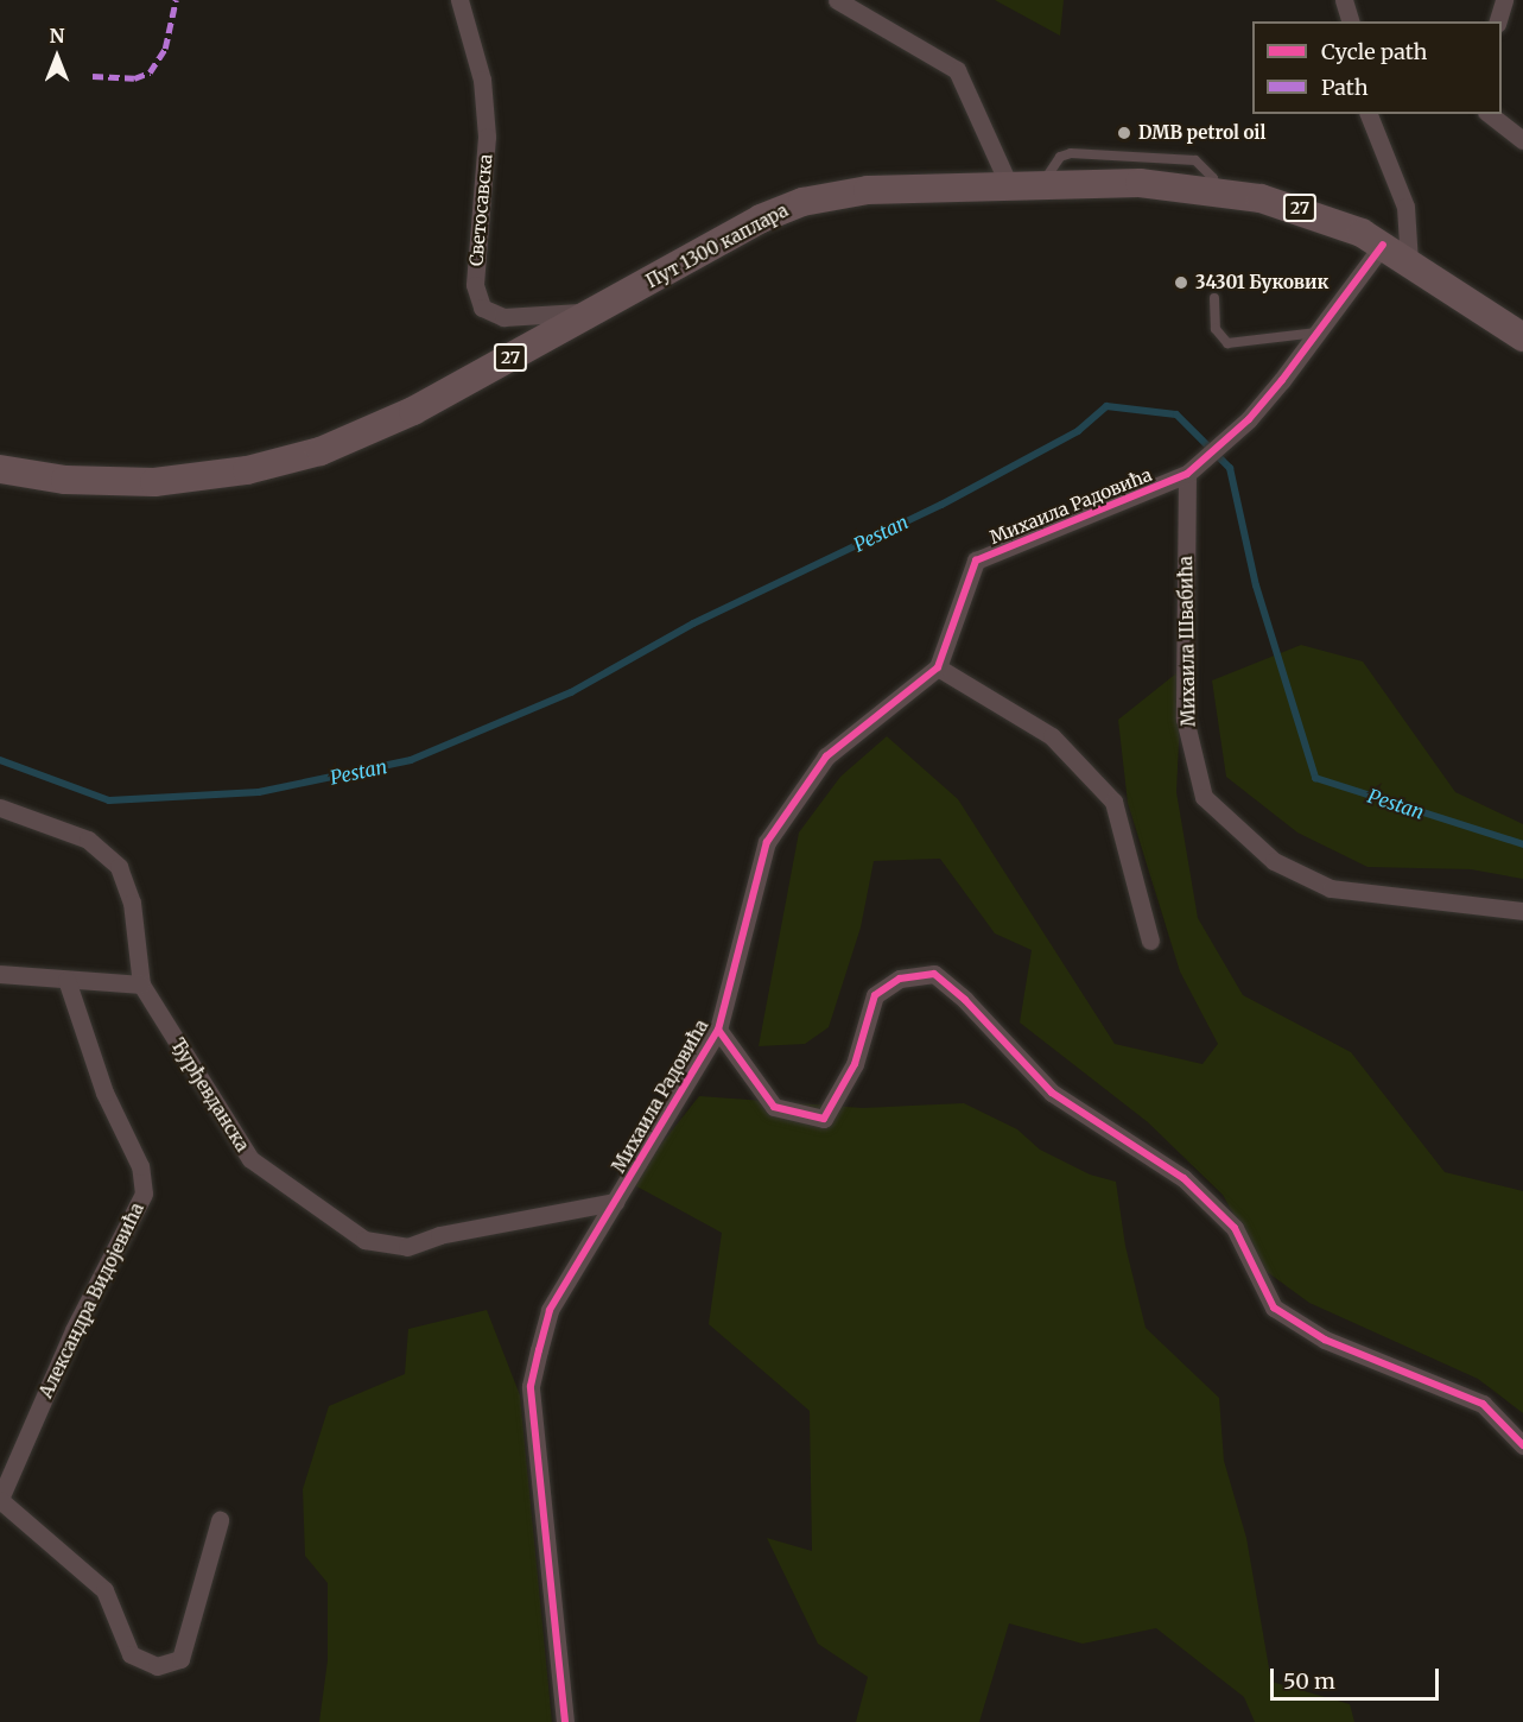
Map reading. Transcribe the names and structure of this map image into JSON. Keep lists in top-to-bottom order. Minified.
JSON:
{"streets":{"main road":["27","Пут 1300 каплара"],"street":["Светосавска","Михаила Радовића","Михаила Швабића","Ђурђевданска","Александра Видојевића"]},"crossings":[["Светосавска","Пут 1300 каплара"],["Пут 1300 каплара","Михаила Радовића"],["Михаила Радовића","Михаила Швабића"],["Михаила Радовића","Ђурђевданска"]],"water":["Pestan"],"places":["DMB petrol oil","34301 Буковик"],"legend":["Cycle path","Path"],"scale_bar":"50 m","north":"top"}
